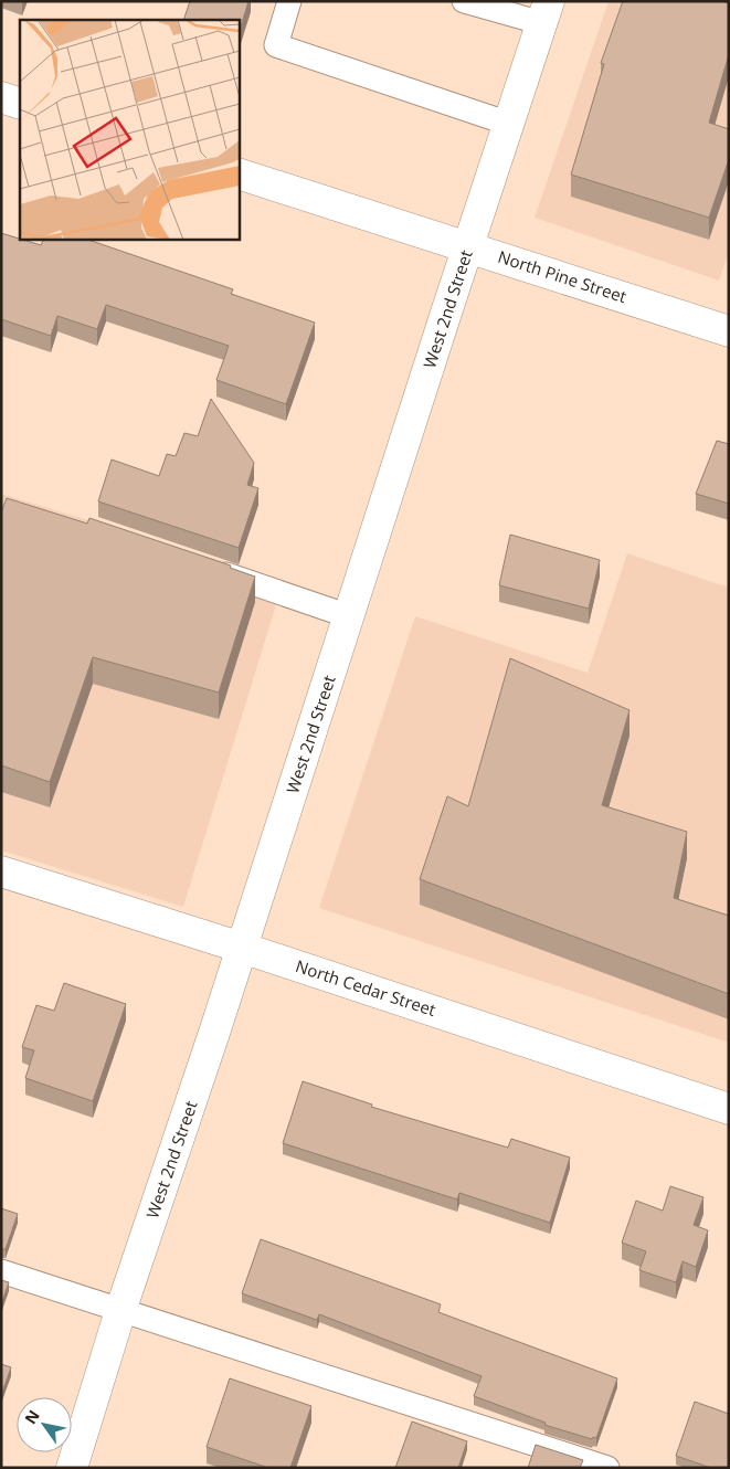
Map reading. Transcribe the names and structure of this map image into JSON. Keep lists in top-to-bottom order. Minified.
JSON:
{"streets":{"street":["North Pine Street","West 2nd Street","North Cedar Street"]},"crossings":[["North Pine Street","West 2nd Street"],["West 2nd Street","North Cedar Street"]],"north":"top left"}
